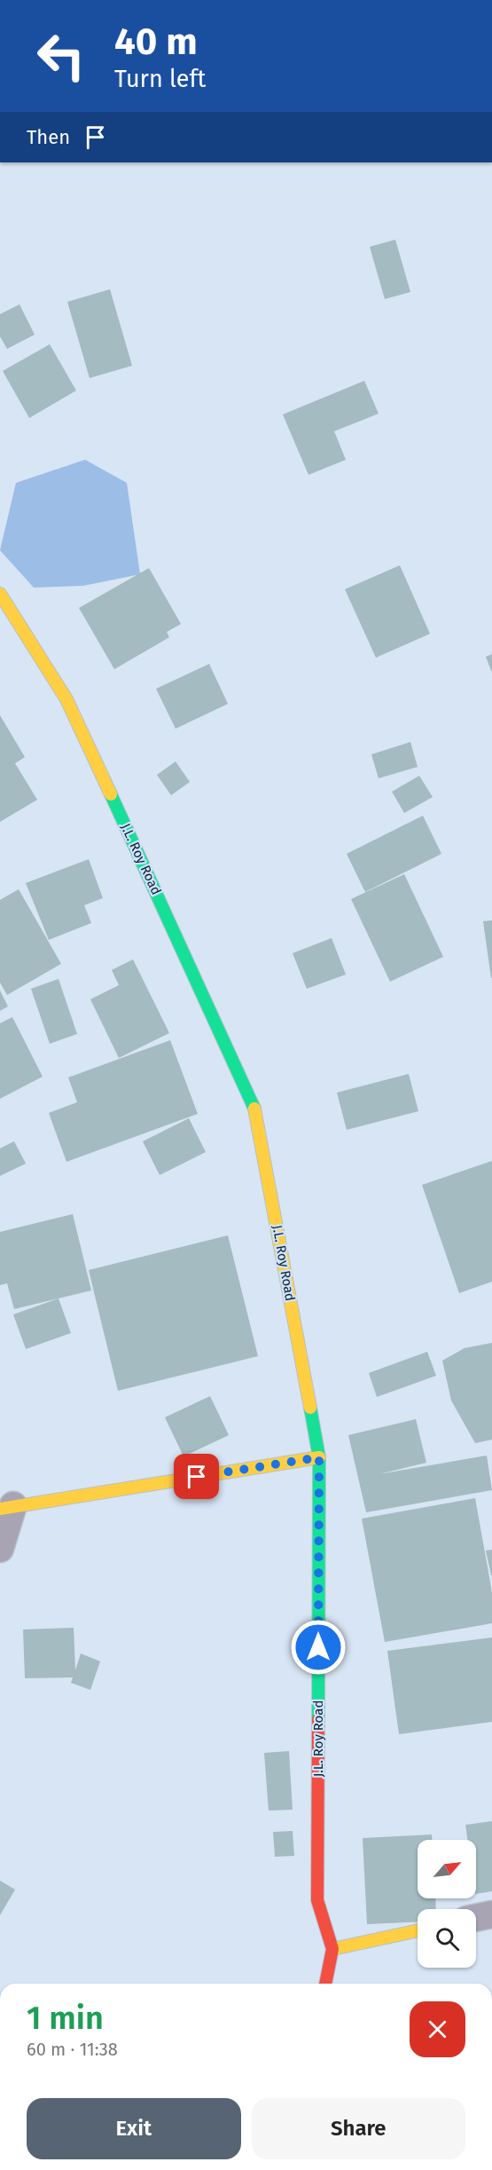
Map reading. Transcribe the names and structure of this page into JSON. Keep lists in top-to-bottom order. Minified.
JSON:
{"streets":{"main road":["J.L. Roy Road"]},"north":"top right","page":{"turn":["40 m","Turn left"],"then":"Then","heading":["1 min","60 m · 11:38"],"buttons":["Exit","Share"]}}
